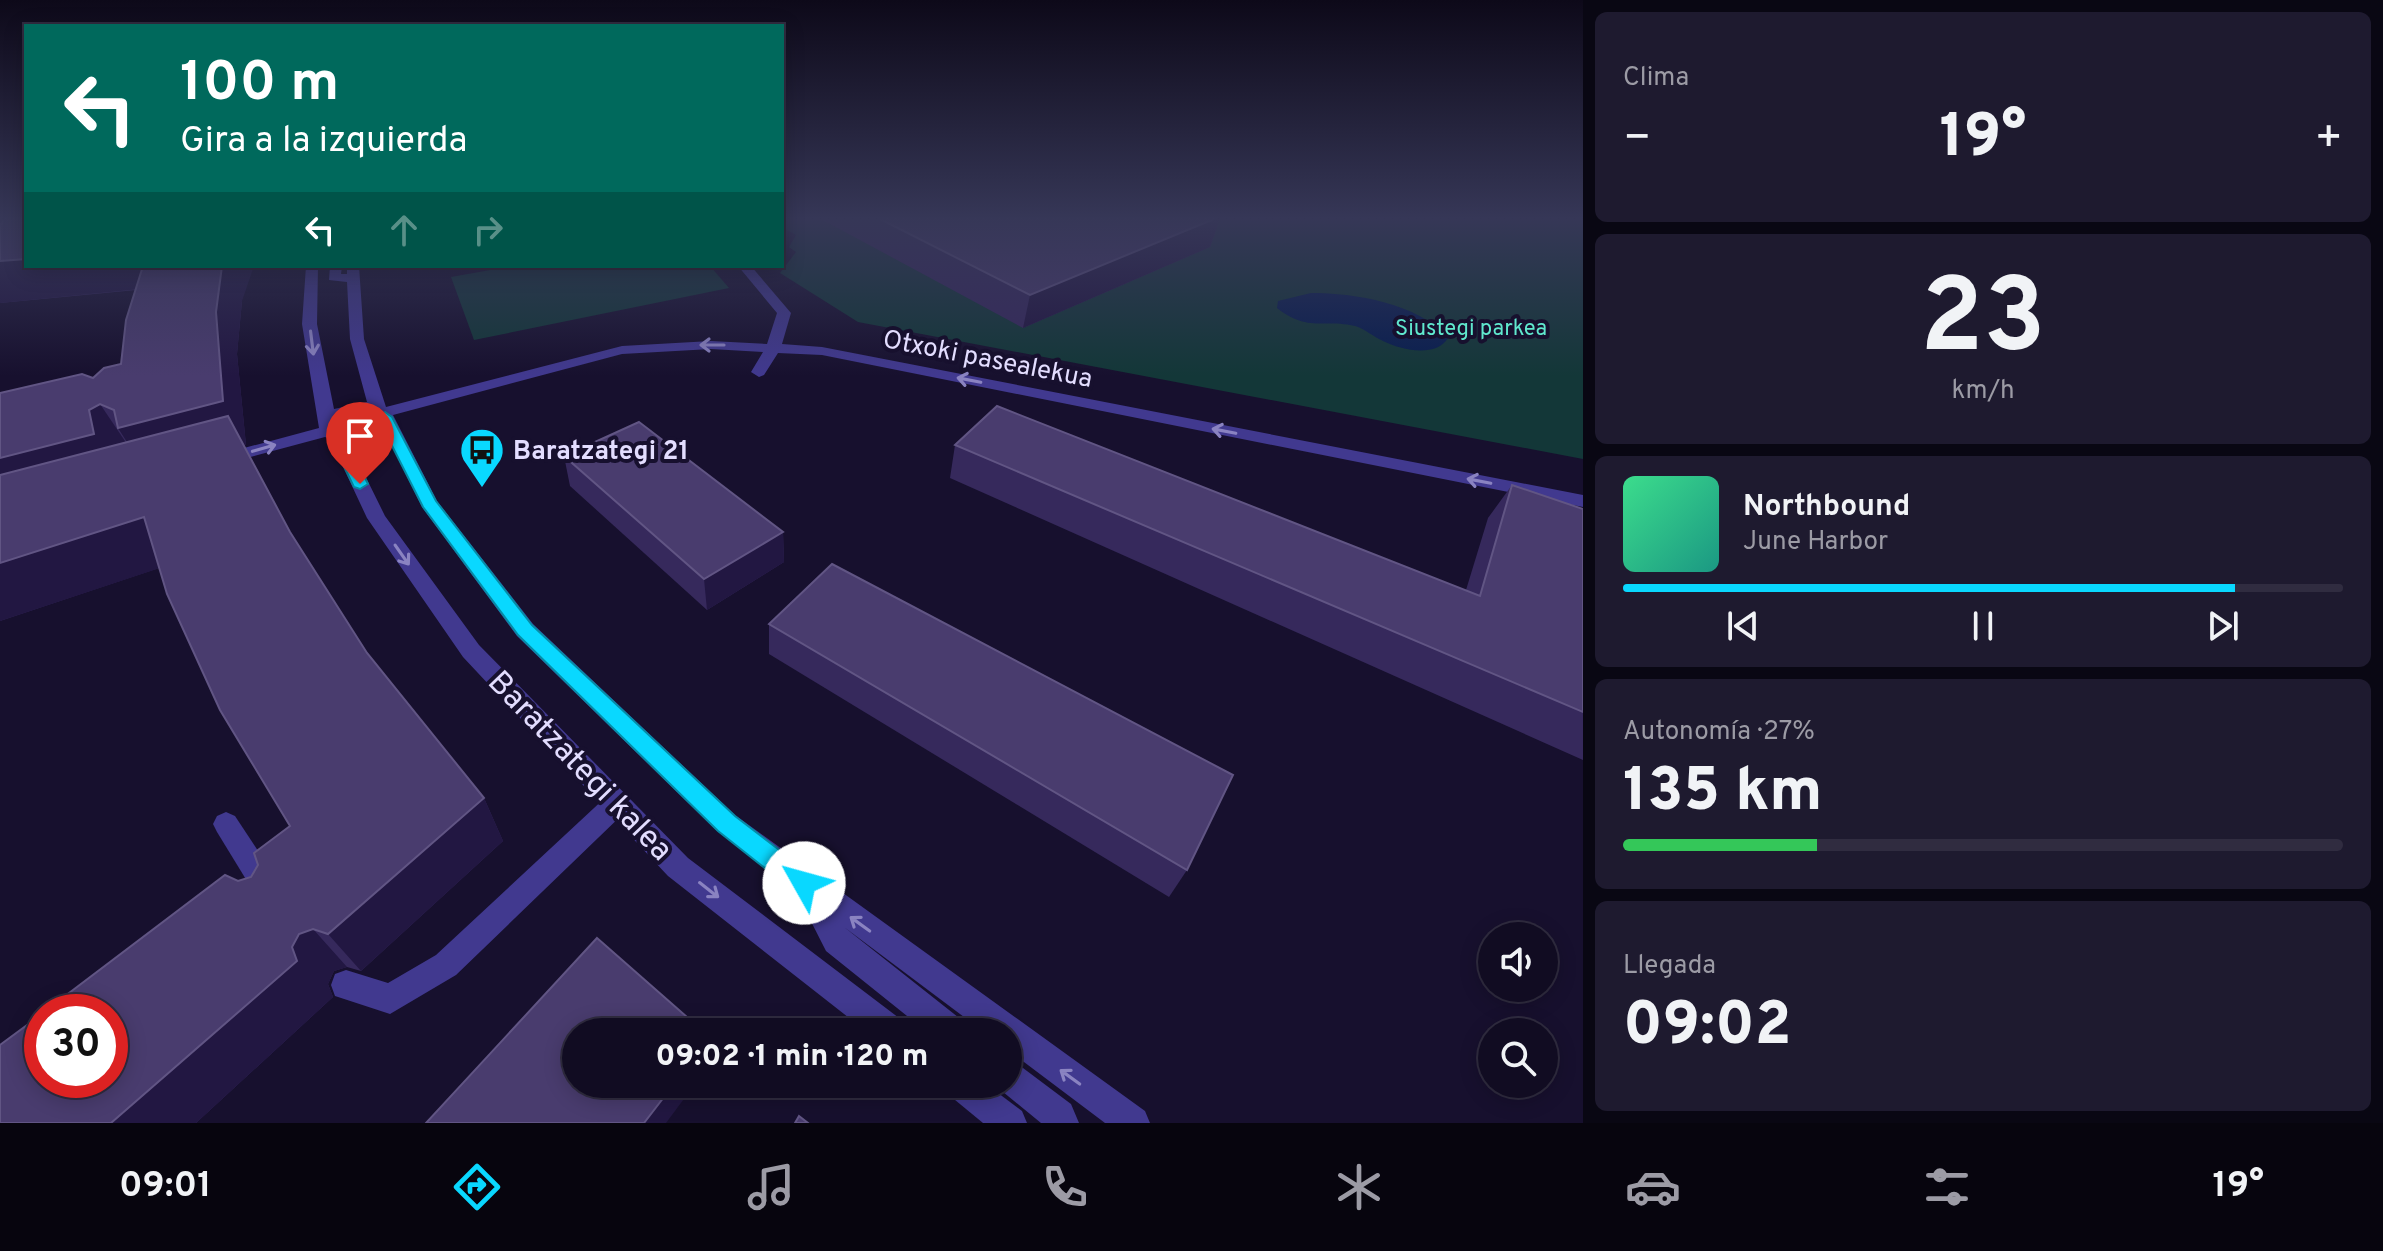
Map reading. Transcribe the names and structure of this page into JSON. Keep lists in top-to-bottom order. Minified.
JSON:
{"streets":{"street":["Otxoki pasealekua","Baratzategi kalea"]},"crossings":[["Otxoki pasealekua","Baratzategi kalea"]],"one_way":["Otxoki pasealekua"],"parks":["Siustegi parkea"],"places":{"bus stop":["Baratzategi 21"]},"page":{"tile":["Clima",["23","km/h"],["Autonomía · 27%","135 km"],["Llegada","09:02"]],"turn":["100 m","Gira a la izquierda"],"heat":["−","19°","+"],"song":["Northbound","June Harbor"],"limit":"30","trip":"09:02 · 1 min · 120 m","tabs":["09:01","19°"]}}
